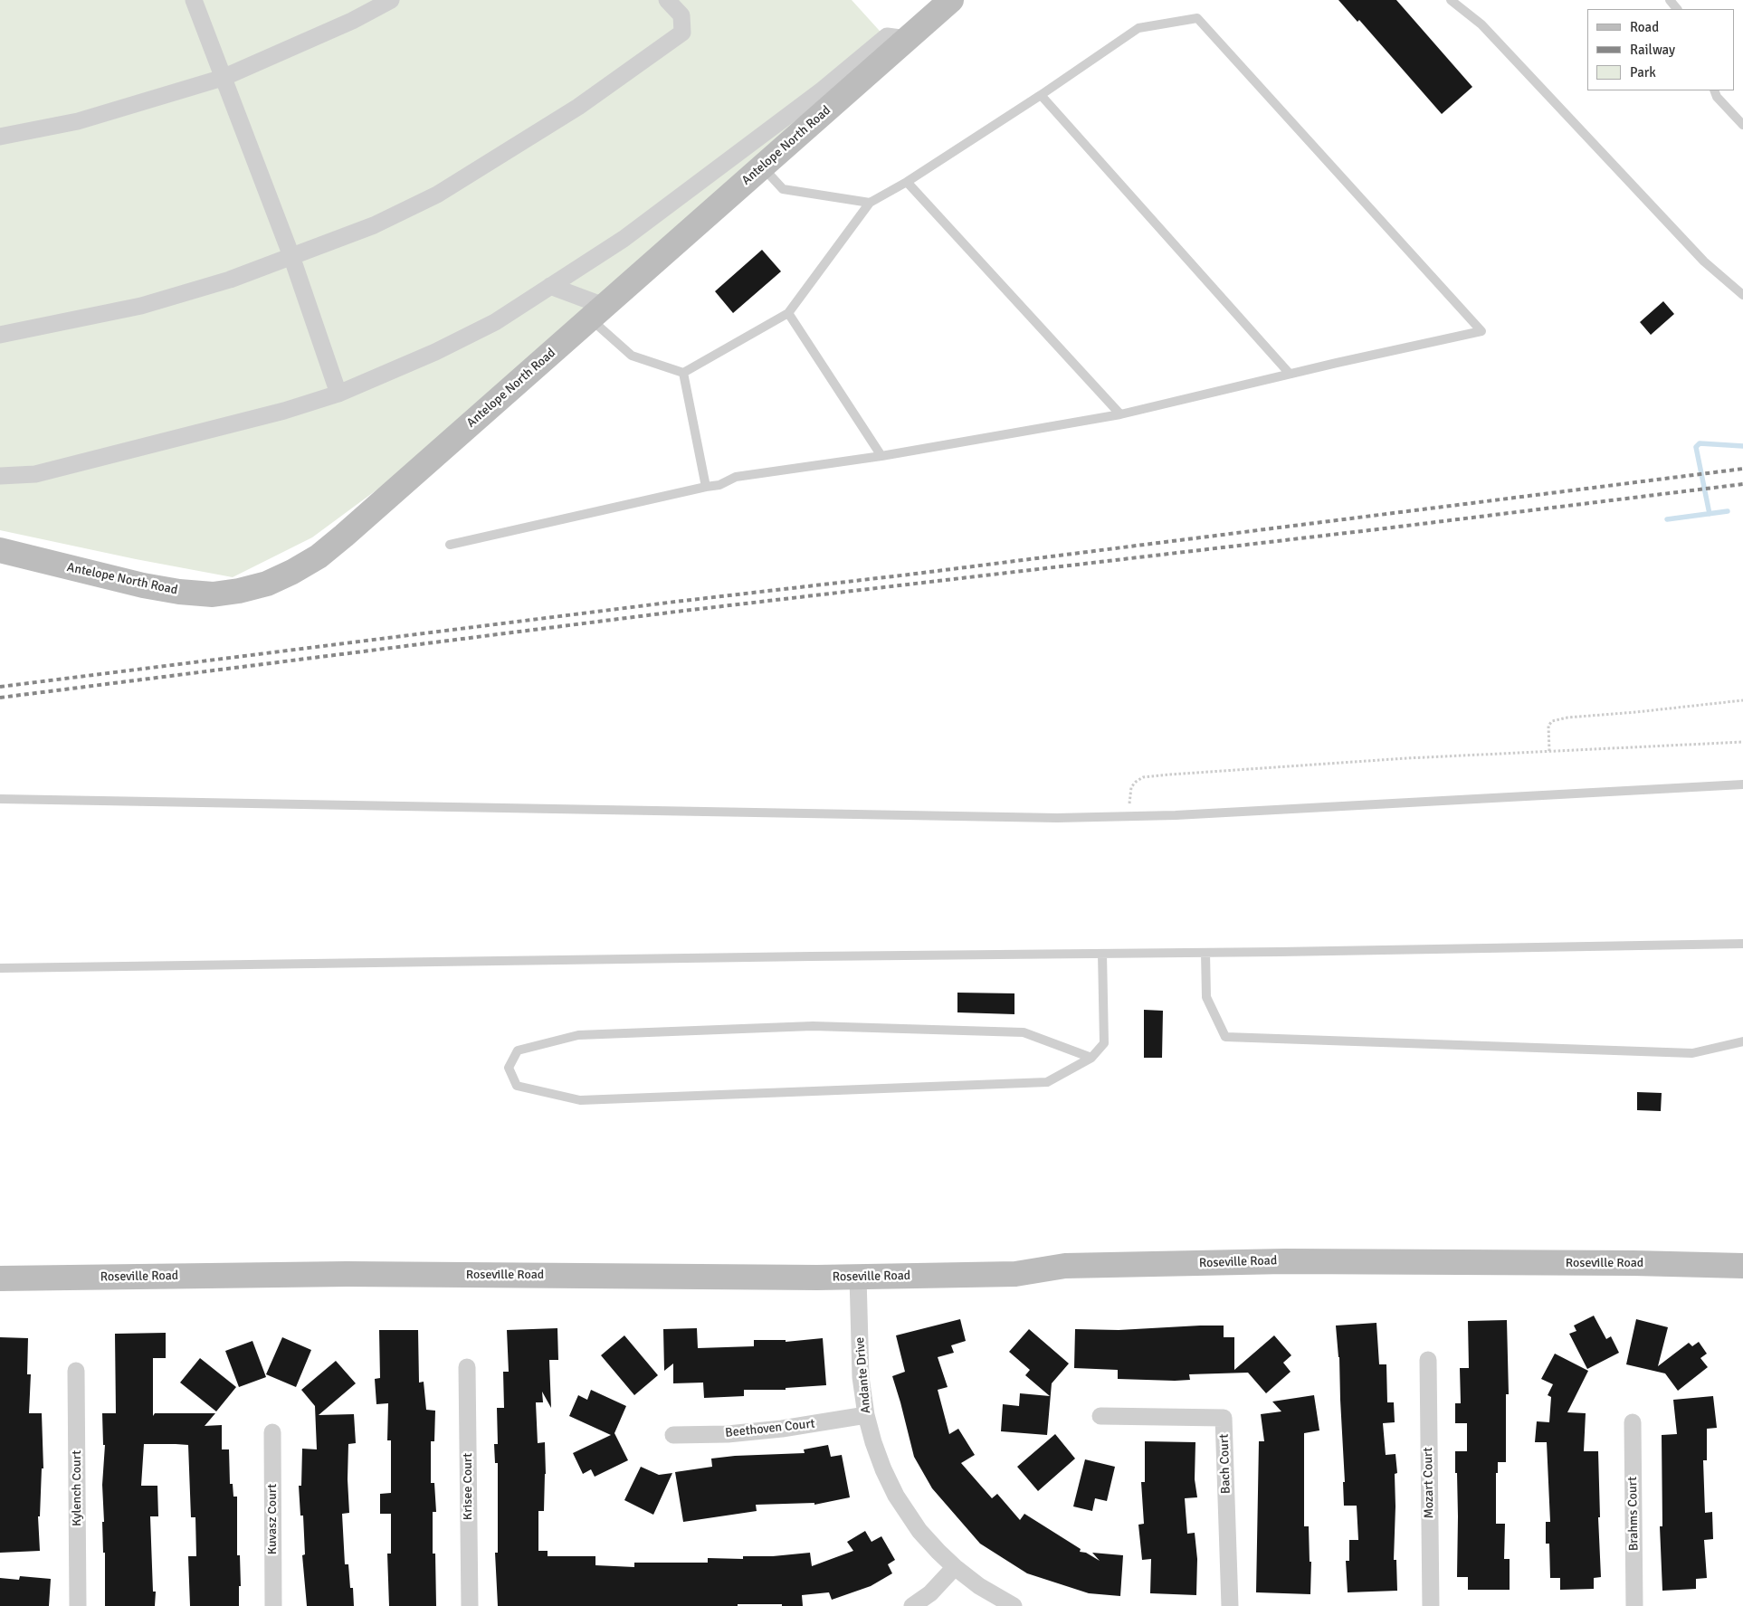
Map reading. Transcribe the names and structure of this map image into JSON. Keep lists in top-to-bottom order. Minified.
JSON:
{"streets":{"main road":["Antelope North Road","Roseville Road"],"street":["Andante Drive","Beethoven Court","Bach Court","Mozart Court","Krisee Court","Kylench Court","Brahms Court","Kuvasz Court"]},"crossings":[["Roseville Road","Andante Drive"],["Andante Drive","Beethoven Court"]],"legend":["Road","Railway","Park"]}
